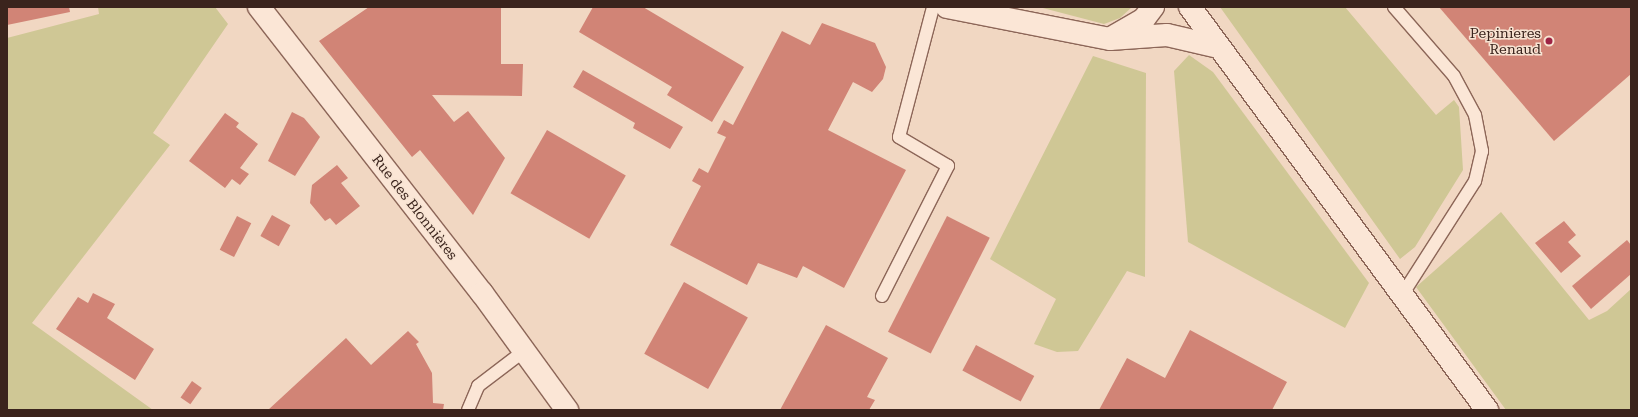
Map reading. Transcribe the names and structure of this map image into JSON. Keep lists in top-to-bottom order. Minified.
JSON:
{"streets":{"street":["Rue des Blonnières"]},"places":["Pepinieres Renaud"]}
